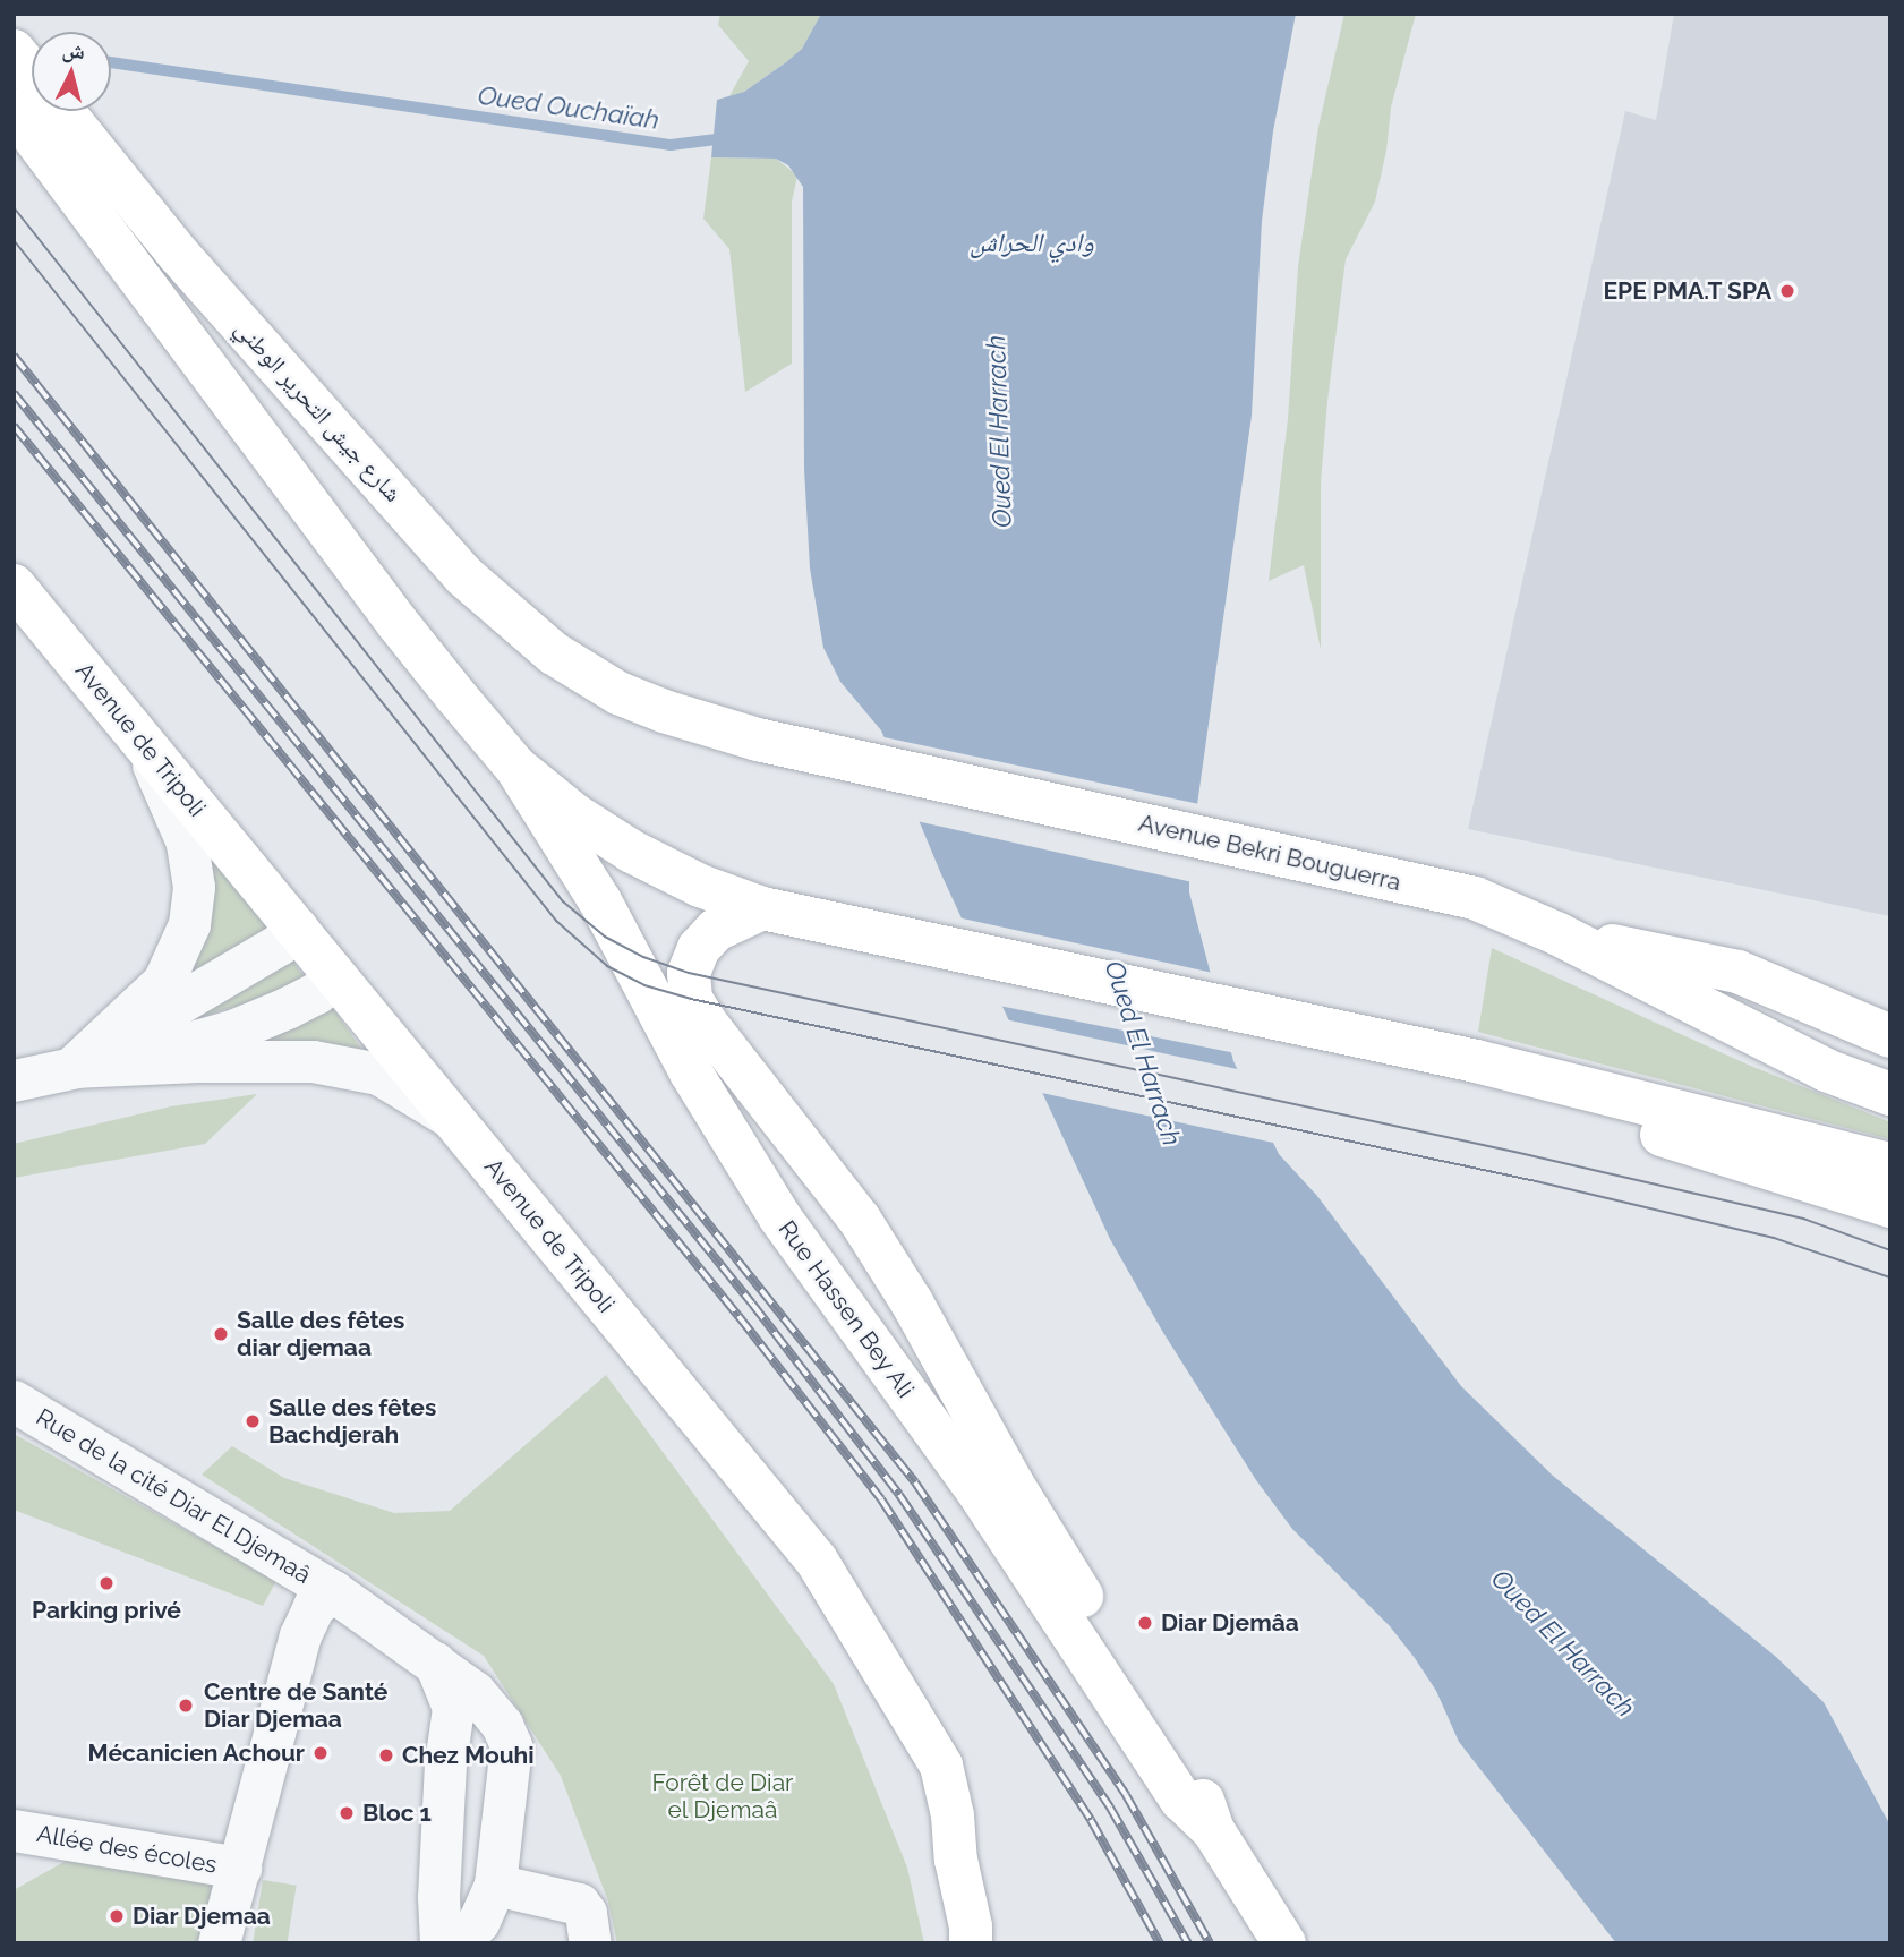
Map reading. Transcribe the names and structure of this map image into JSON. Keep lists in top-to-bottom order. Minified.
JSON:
{"streets":{"main road":["شارع جيش التحرير الوطني","Avenue de Tripoli","Avenue Bekri Bouguerra","Rue Hassen Bey Ali"],"street":["Rue de la cité Diar El Djemaâ","Allée des écoles"]},"crossings":[["شارع جيش التحرير الوطني","Avenue Bekri Bouguerra"]],"water":["Oued Ouchaïah","وادي الحراش","Oued El Harrach"],"parks":["Forêt de Diar el Djemaâ"],"places":["EPE PMA.T SPA","Salle des fêtes diar djemaa","Salle des fêtes Bachdjerah","Parking privé","Diar Djemâa","Centre de Santé Diar Djemaa","Mécanicien Achour","Chez Mouhi","Bloc 1","Diar Djemaa"],"north":"top"}
